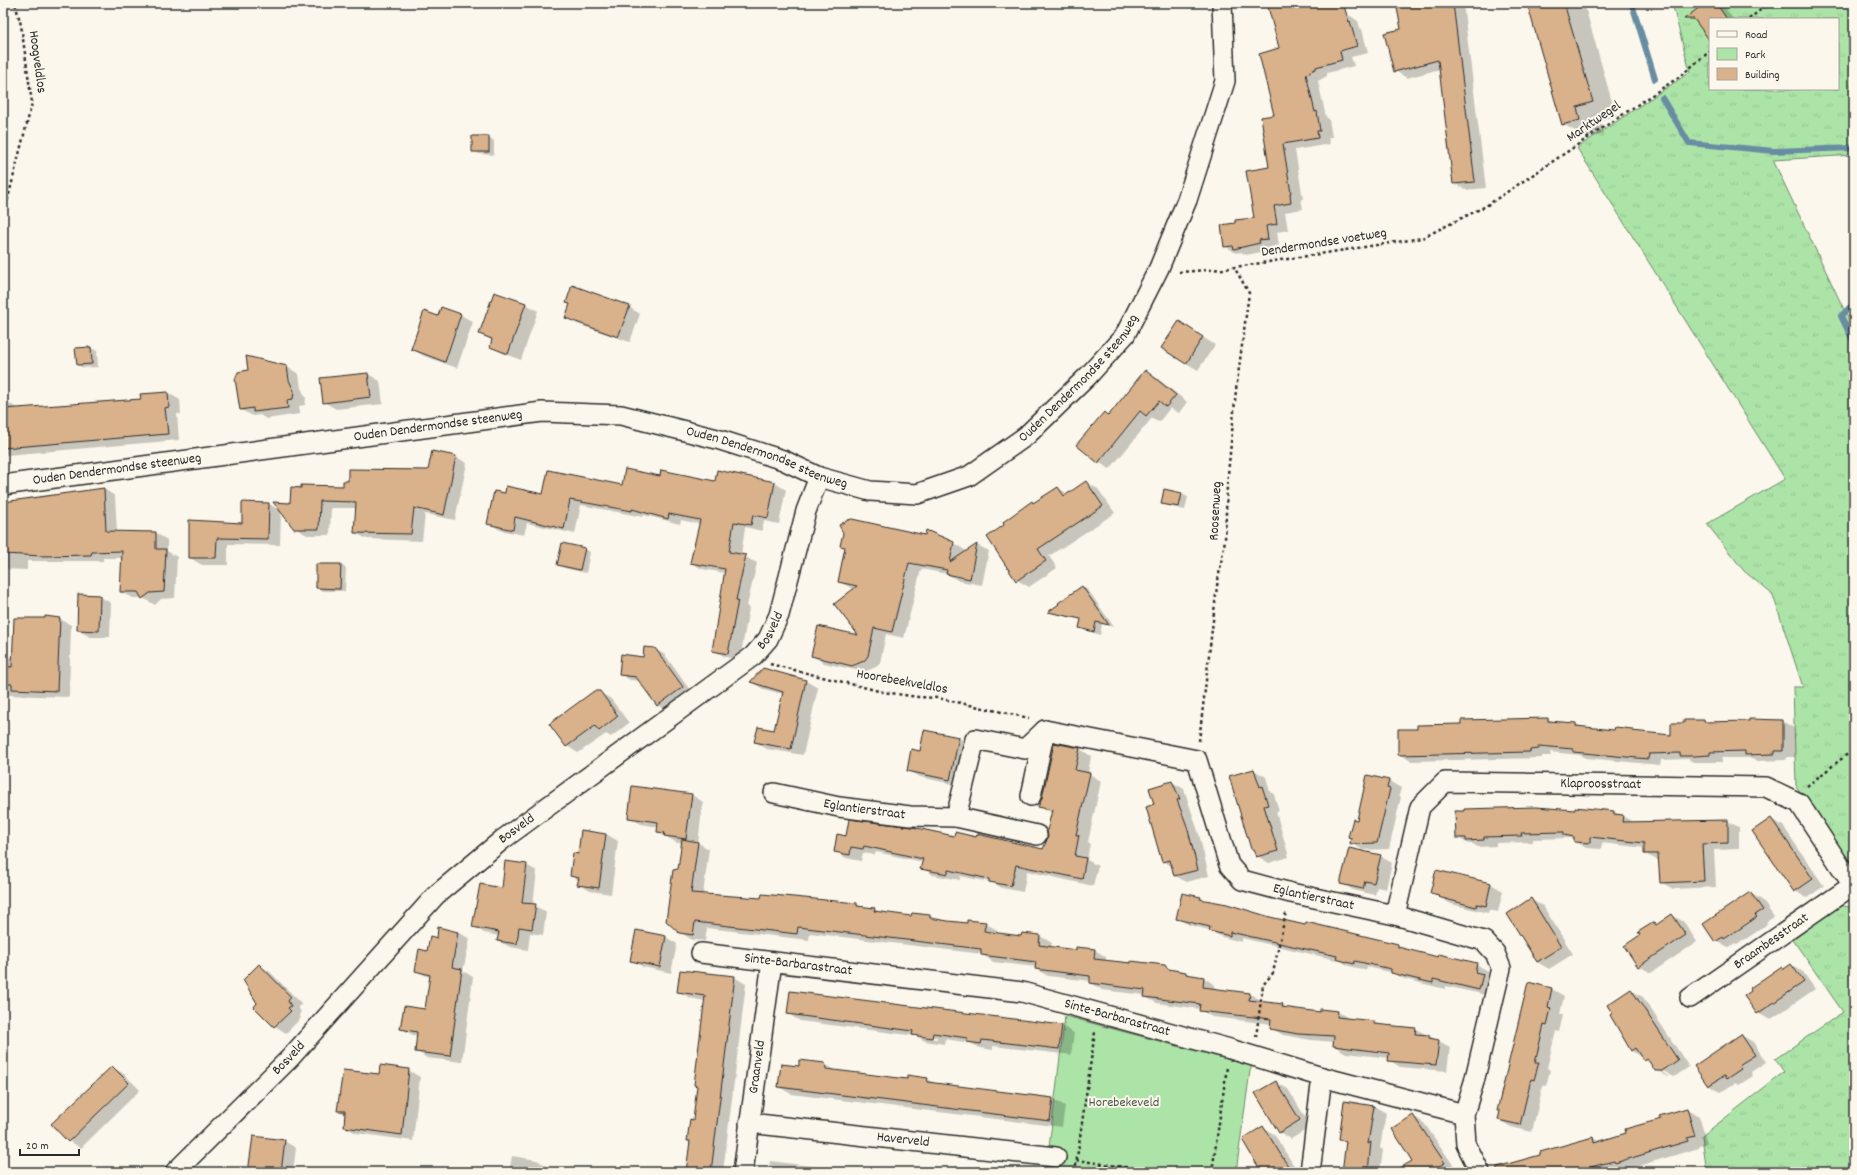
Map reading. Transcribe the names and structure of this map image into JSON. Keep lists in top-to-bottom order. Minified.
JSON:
{"streets":{"street":["Ouden Dendermondse steenweg","Bosveld","Klaproosstraat","Eglantierstraat","Braambesstraat","Sinte-Barbarastraat","Graanveld","Haverveld"],"path":["Hoogveldlos","Marktwegel","Dendermondse voetweg","Roosenweg","Hoorebeekveldlos"]},"crossings":[["Marktwegel","Dendermondse voetweg"],["Dendermondse voetweg","Ouden Dendermondse steenweg"],["Dendermondse voetweg","Roosenweg"],["Ouden Dendermondse steenweg","Bosveld"],["Roosenweg","Eglantierstraat"],["Bosveld","Hoorebeekveldlos"],["Klaproosstraat","Eglantierstraat"],["Klaproosstraat","Braambesstraat"],["Eglantierstraat","Sinte-Barbarastraat"],["Sinte-Barbarastraat","Graanveld"],["Graanveld","Haverveld"]],"parks":["Horebekeveld"],"legend":["Road","Park","Building"],"scale_bar":"20 m"}
